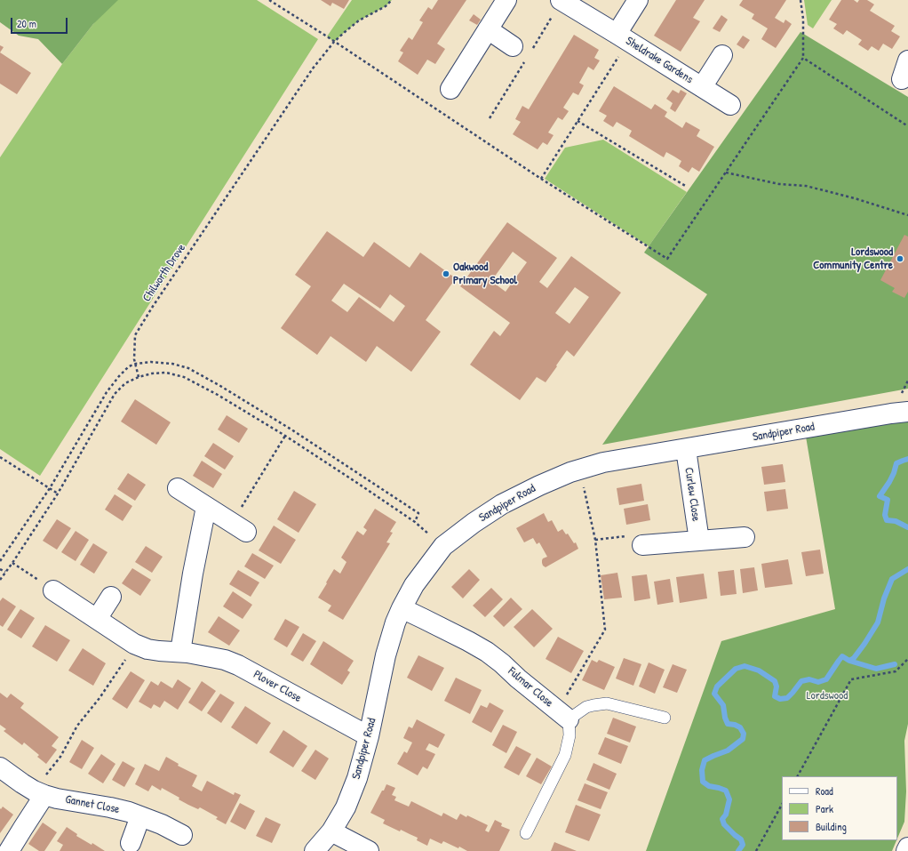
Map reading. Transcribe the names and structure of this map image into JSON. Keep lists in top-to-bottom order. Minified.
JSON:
{"streets":{"street":["Sheldrake Gardens","Sandpiper Road","Curlew Close","Plover Close","Fulmar Close","Gannet Close"],"path":["Chilworth Drove"]},"crossings":[["Sandpiper Road","Curlew Close"],["Sandpiper Road","Plover Close"],["Sandpiper Road","Fulmar Close"]],"parks":["Lordswood"],"places":["Lordswood Community Centre","Oakwood Primary School"],"legend":["Road","Park","Building"],"scale_bar":"20 m"}
